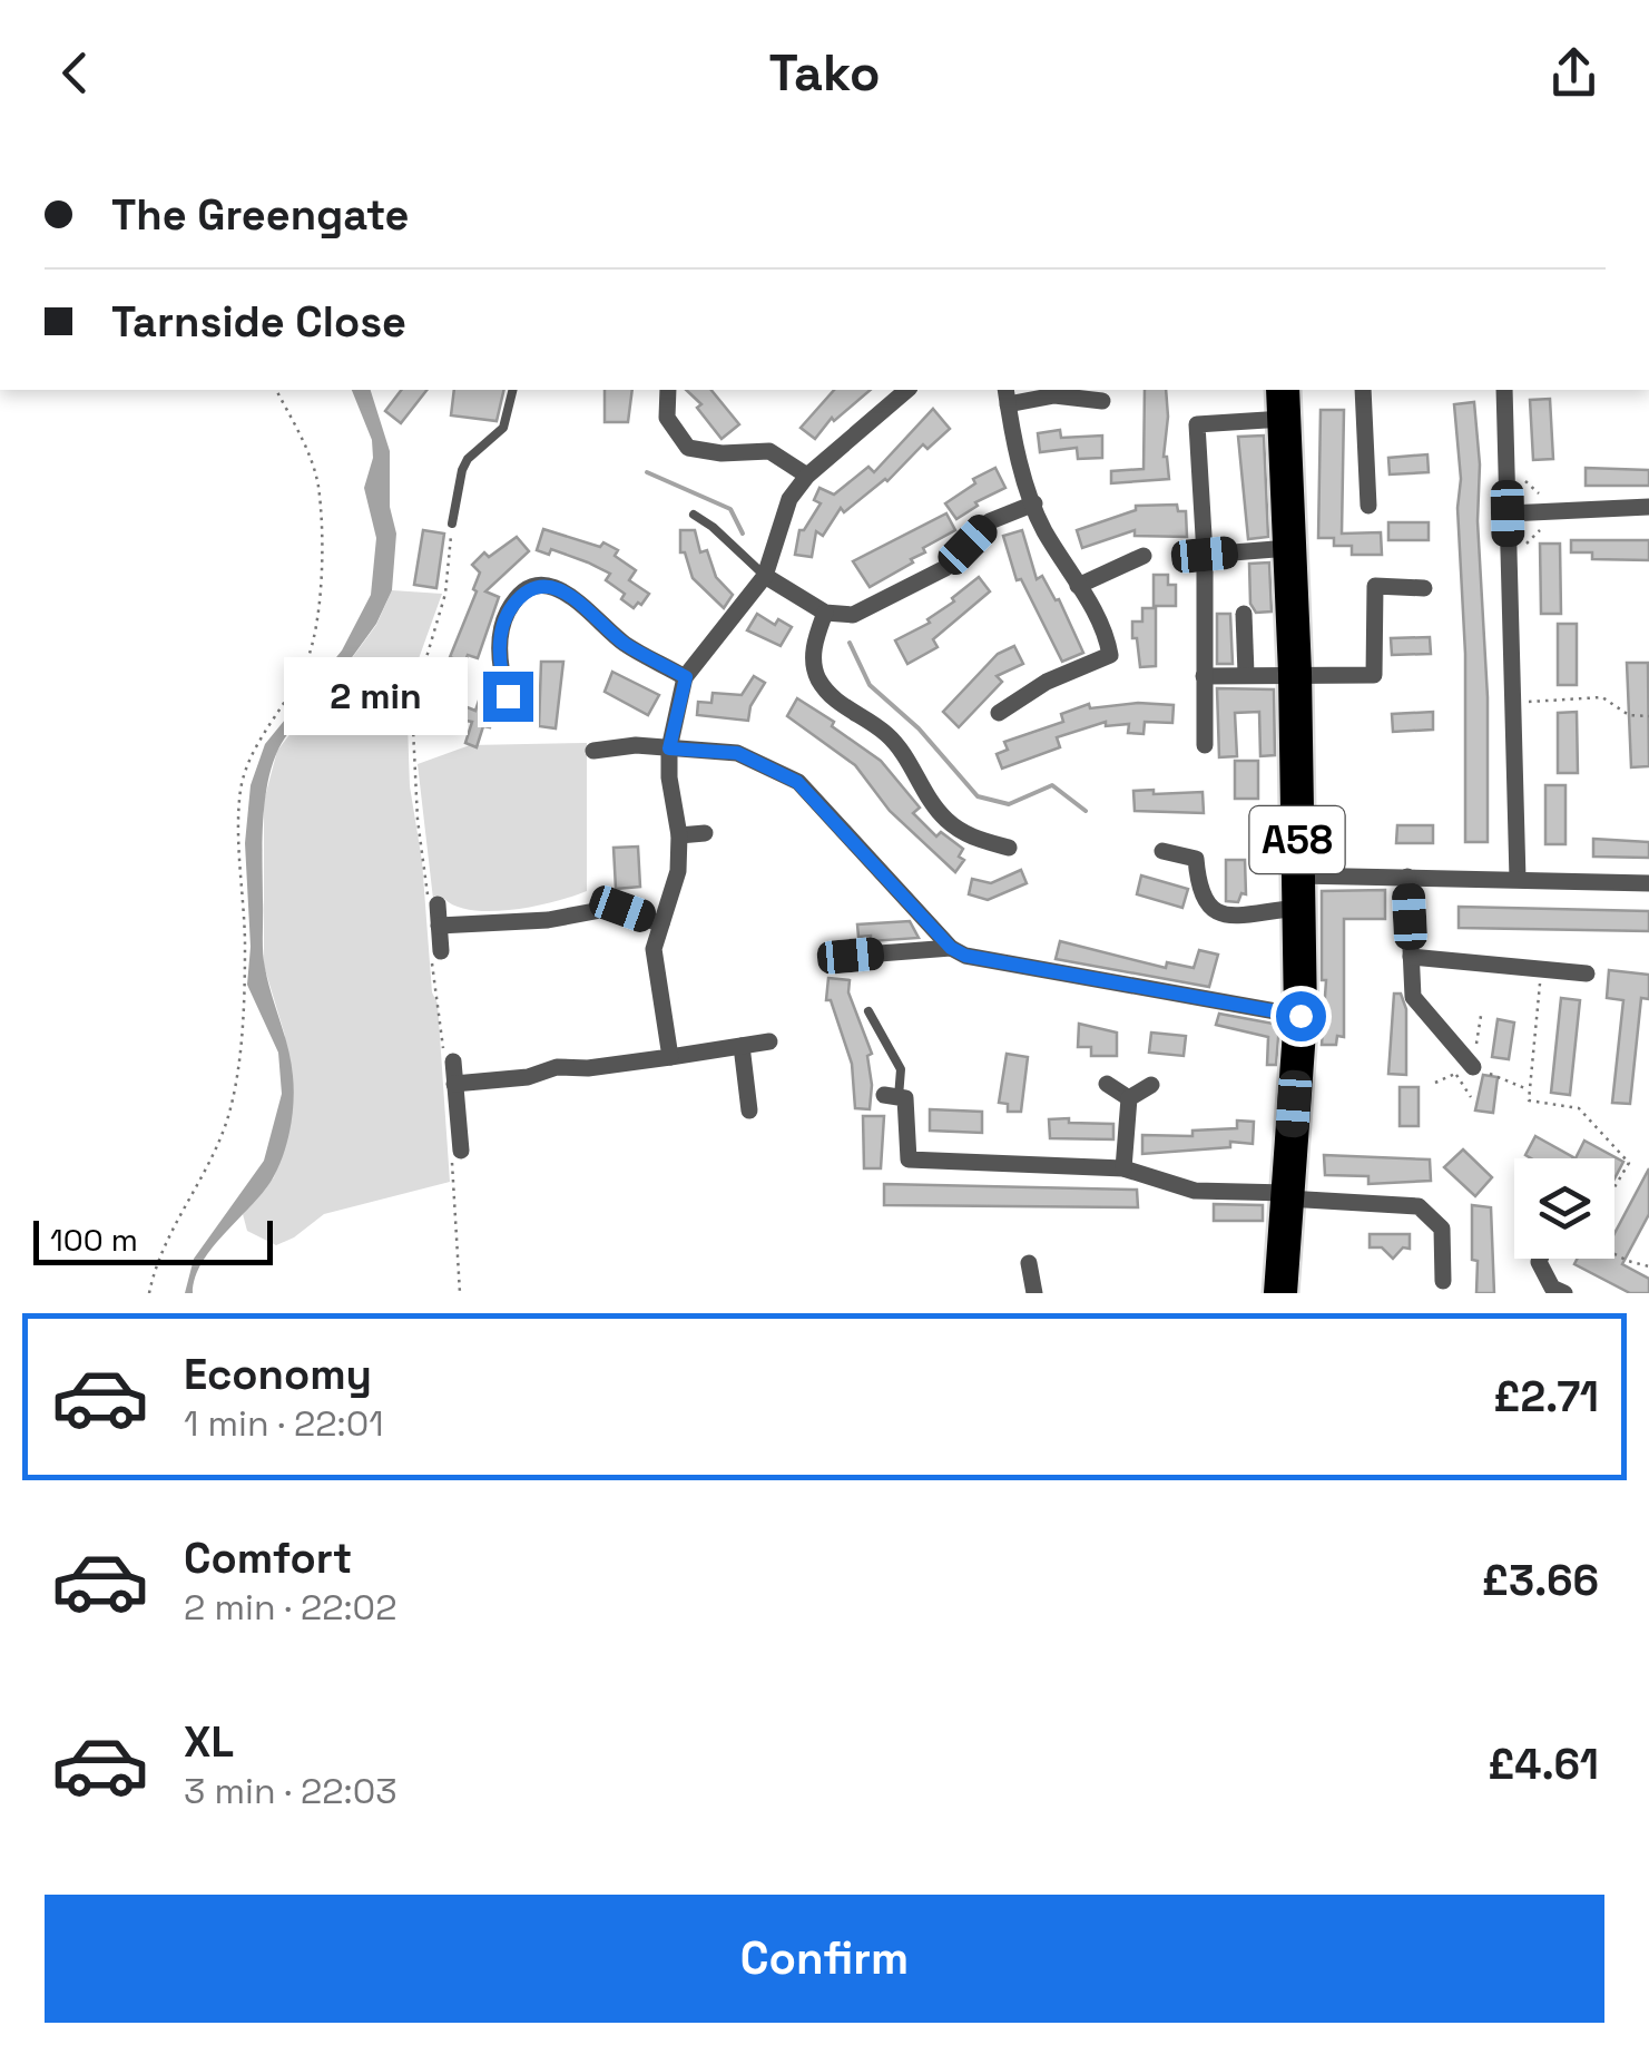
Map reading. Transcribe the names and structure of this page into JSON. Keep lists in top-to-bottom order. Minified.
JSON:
{"streets":{"highway":["A58"]},"scale_bar":"100 m","page":{"header":"Tako","banner":["The Greengate","Tarnside Close"],"bubble":"2 min","scale":"100 m","list":[{"name":"Economy","note":"1 min · 22:01","value":"£2.71"},{"name":"Comfort","note":"2 min · 22:02","value":"£3.66"},{"name":"XL","note":"3 min · 22:03","value":"£4.61"}],"buttons":"Confirm"}}
